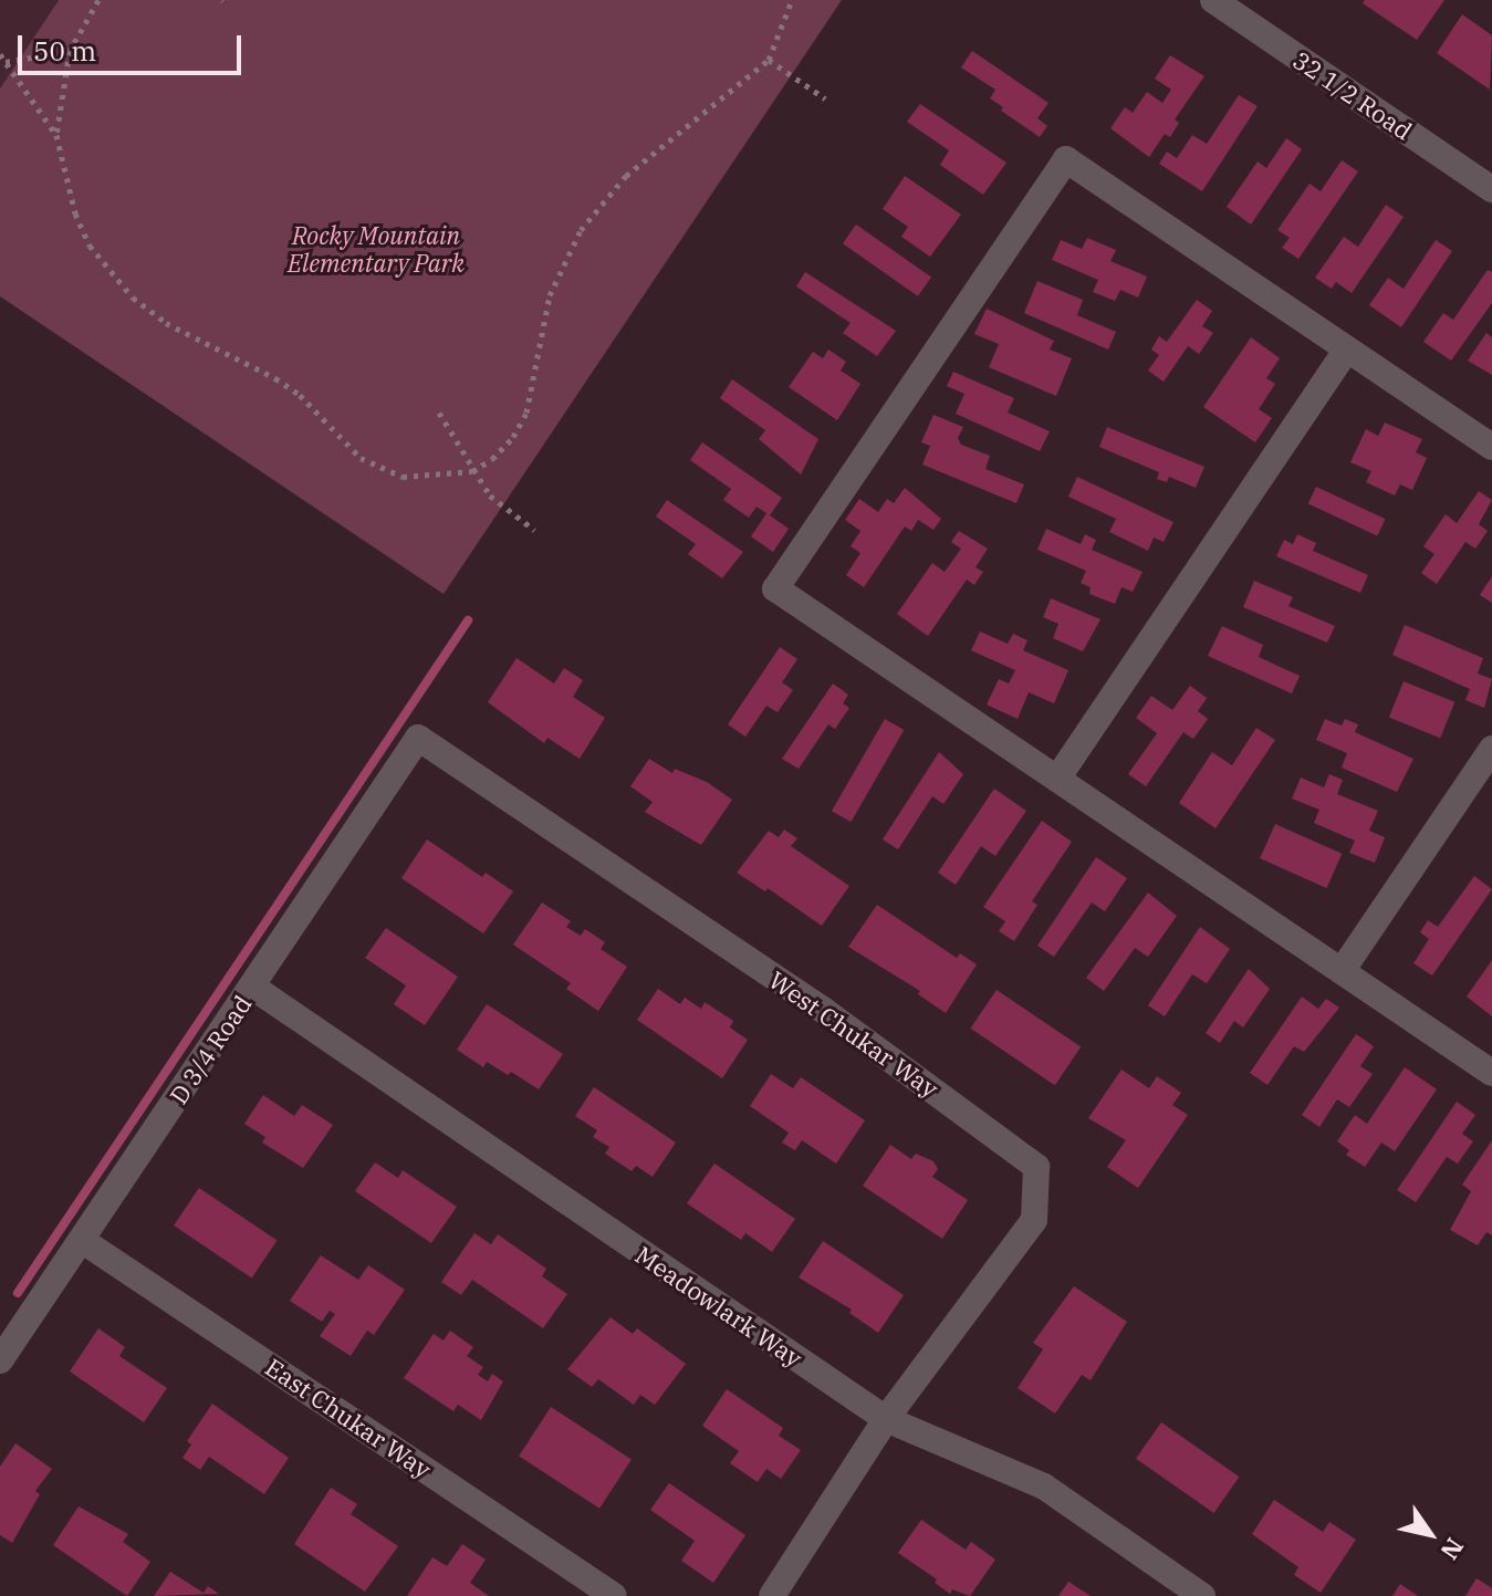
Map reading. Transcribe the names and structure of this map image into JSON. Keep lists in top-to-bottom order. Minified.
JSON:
{"streets":{"street":["32 1/2 Road","West Chukar Way","D 3/4 Road","Meadowlark Way","East Chukar Way"]},"crossings":[["West Chukar Way","D 3/4 Road"],["West Chukar Way","Meadowlark Way"],["D 3/4 Road","Meadowlark Way"],["D 3/4 Road","East Chukar Way"]],"parks":["Rocky Mountain Elementary Park"],"scale_bar":"50 m","north":"bottom right"}
